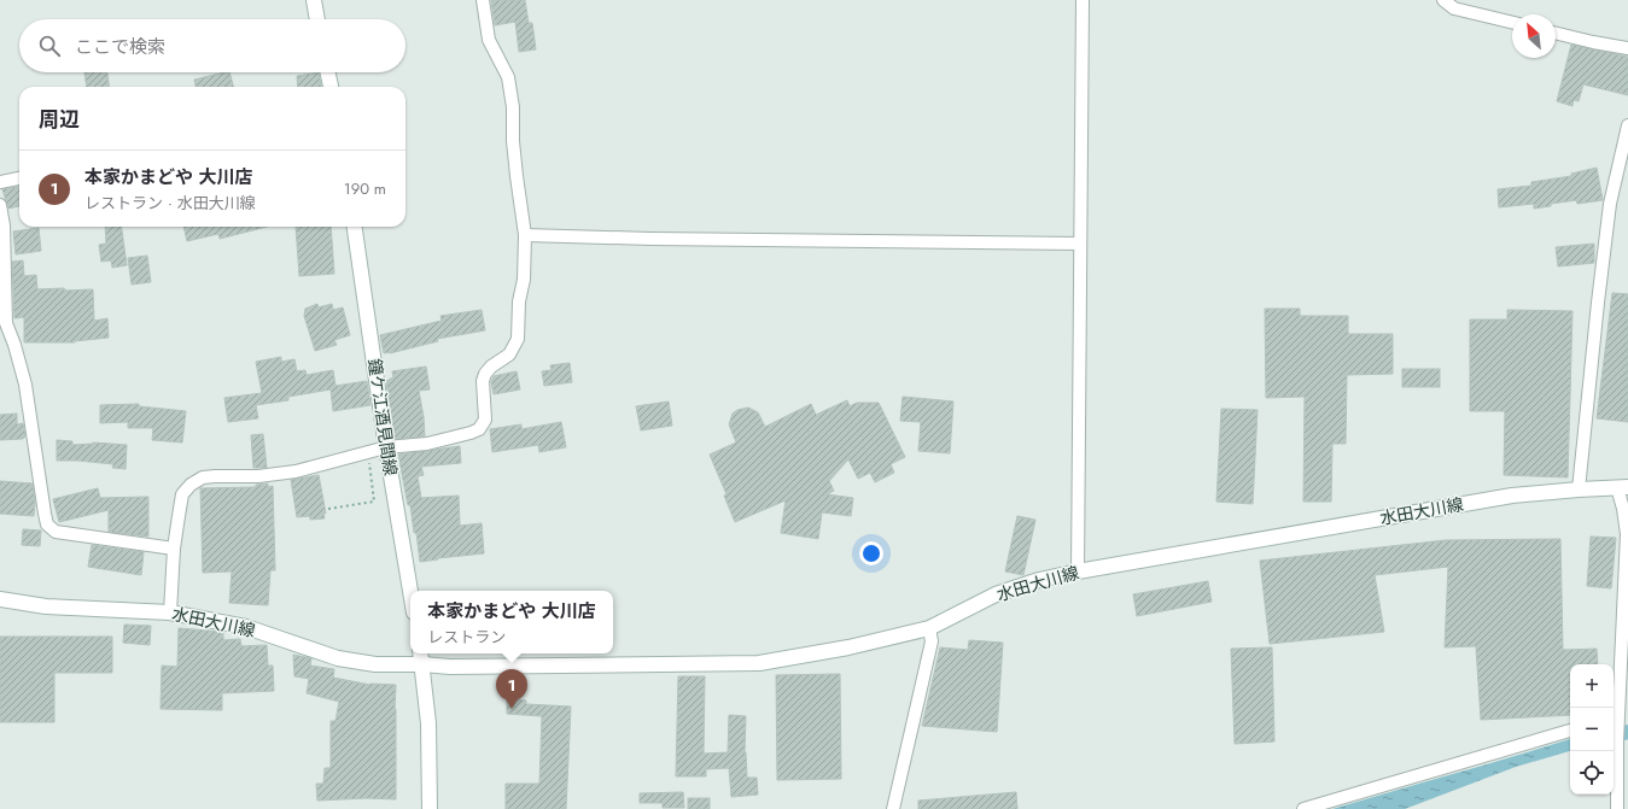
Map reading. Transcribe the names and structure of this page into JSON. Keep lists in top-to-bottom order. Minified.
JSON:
{"streets":{"main road":["鐘ケ江酒見間線","水田大川線"]},"north":"top left","page":{"search":"ここで検索","heading":"周辺","list":[{"mark":"1","name":"本家かまどや 大川店","note":"レストラン · 水田大川線","value":"190 m"}],"popup":["本家かまどや 大川店","レストラン"],"map_buttons":["+","−"],"pins":"1"}}
